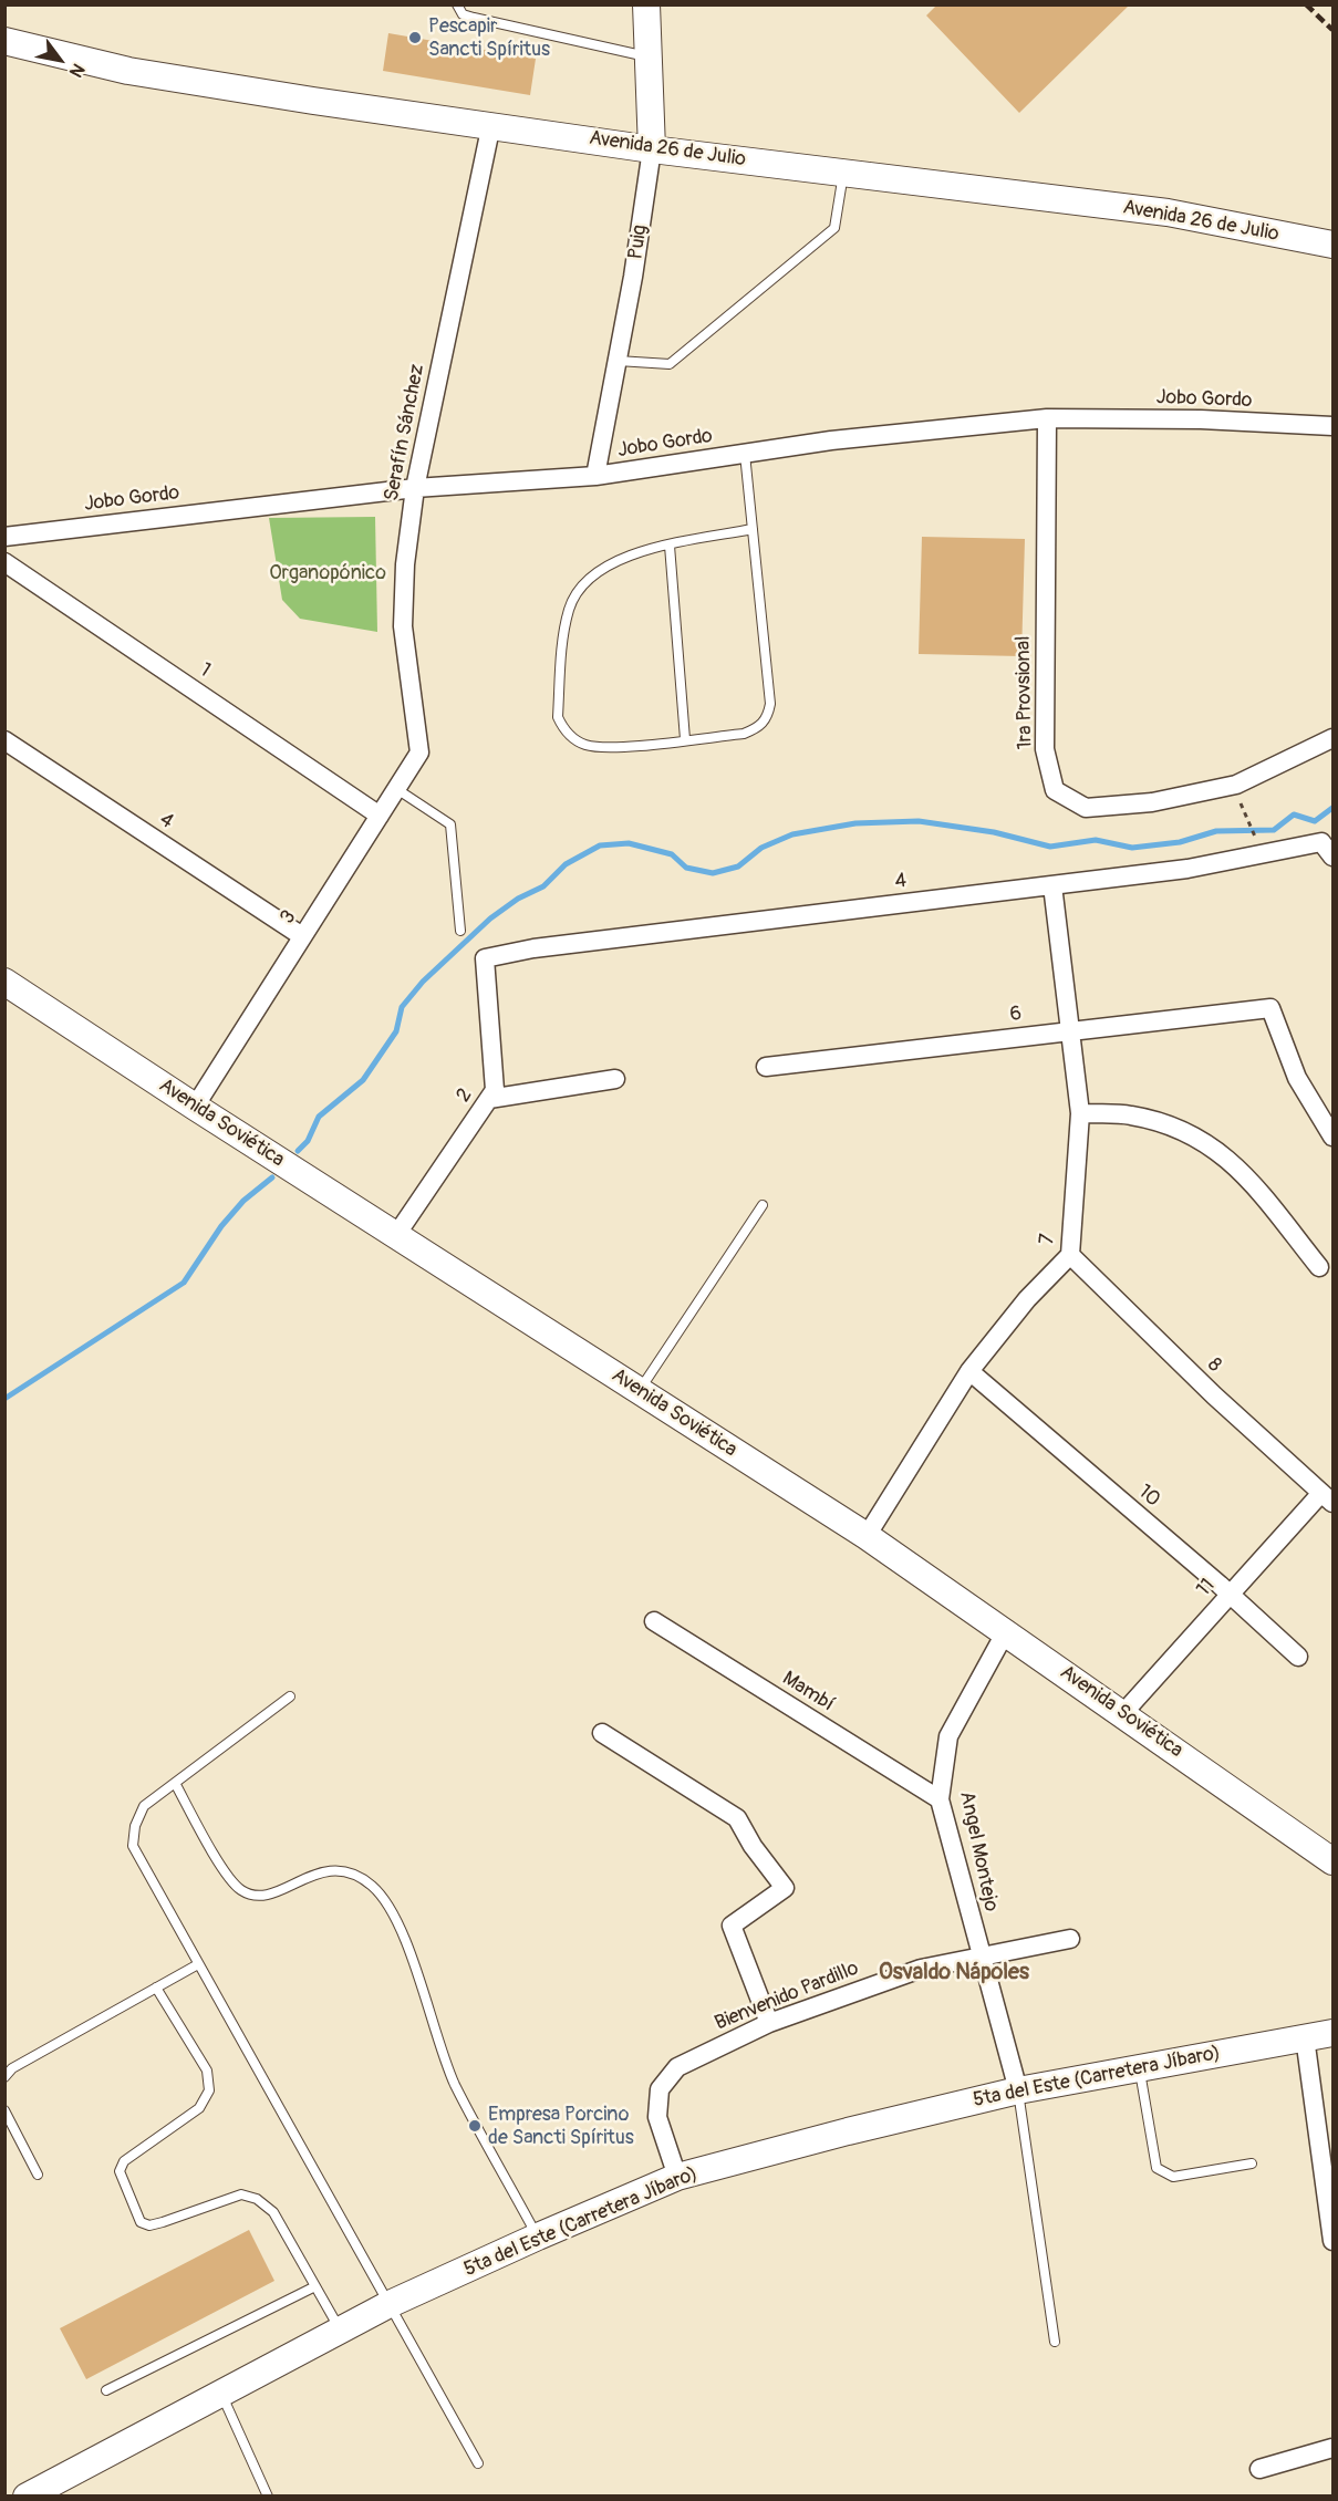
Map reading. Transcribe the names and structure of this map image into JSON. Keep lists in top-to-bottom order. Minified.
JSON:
{"streets":{"main road":["Avenida 26 de Julio","Puig","Avenida Soviética","5ta del Este (Carretera Jíbaro)"],"street":["Jobo Gordo","Serafín Sánchez","1","1ra Provsional","4","3","6","2","7","8","10","11","Mambí","Angel Montejo","Bienvenido Pardillo"]},"crossings":[["Avenida 26 de Julio","Puig"],["Avenida 26 de Julio","Serafín Sánchez"],["Puig","Jobo Gordo"],["Jobo Gordo","Serafín Sánchez"],["Jobo Gordo","1ra Provsional"],["Serafín Sánchez","3"],["1","3"],["4","3"],["4","2"],["4","7"],["3","Avenida Soviética"],["6","7"],["2","Avenida Soviética"],["Avenida Soviética","7"],["Avenida Soviética","11"],["Avenida Soviética","Angel Montejo"],["7","8"],["7","10"],["8","11"],["10","11"],["Mambí","Angel Montejo"],["Angel Montejo","Bienvenido Pardillo"],["Angel Montejo","5ta del Este (Carretera Jíbaro)"],["Bienvenido Pardillo","5ta del Este (Carretera Jíbaro)"]],"districts":["Osvaldo Nápoles"],"parks":["Organopónico"],"places":["Pescapir Sancti Spíritus","Empresa Porcino de Sancti Spíritus"],"north":"bottom right"}
